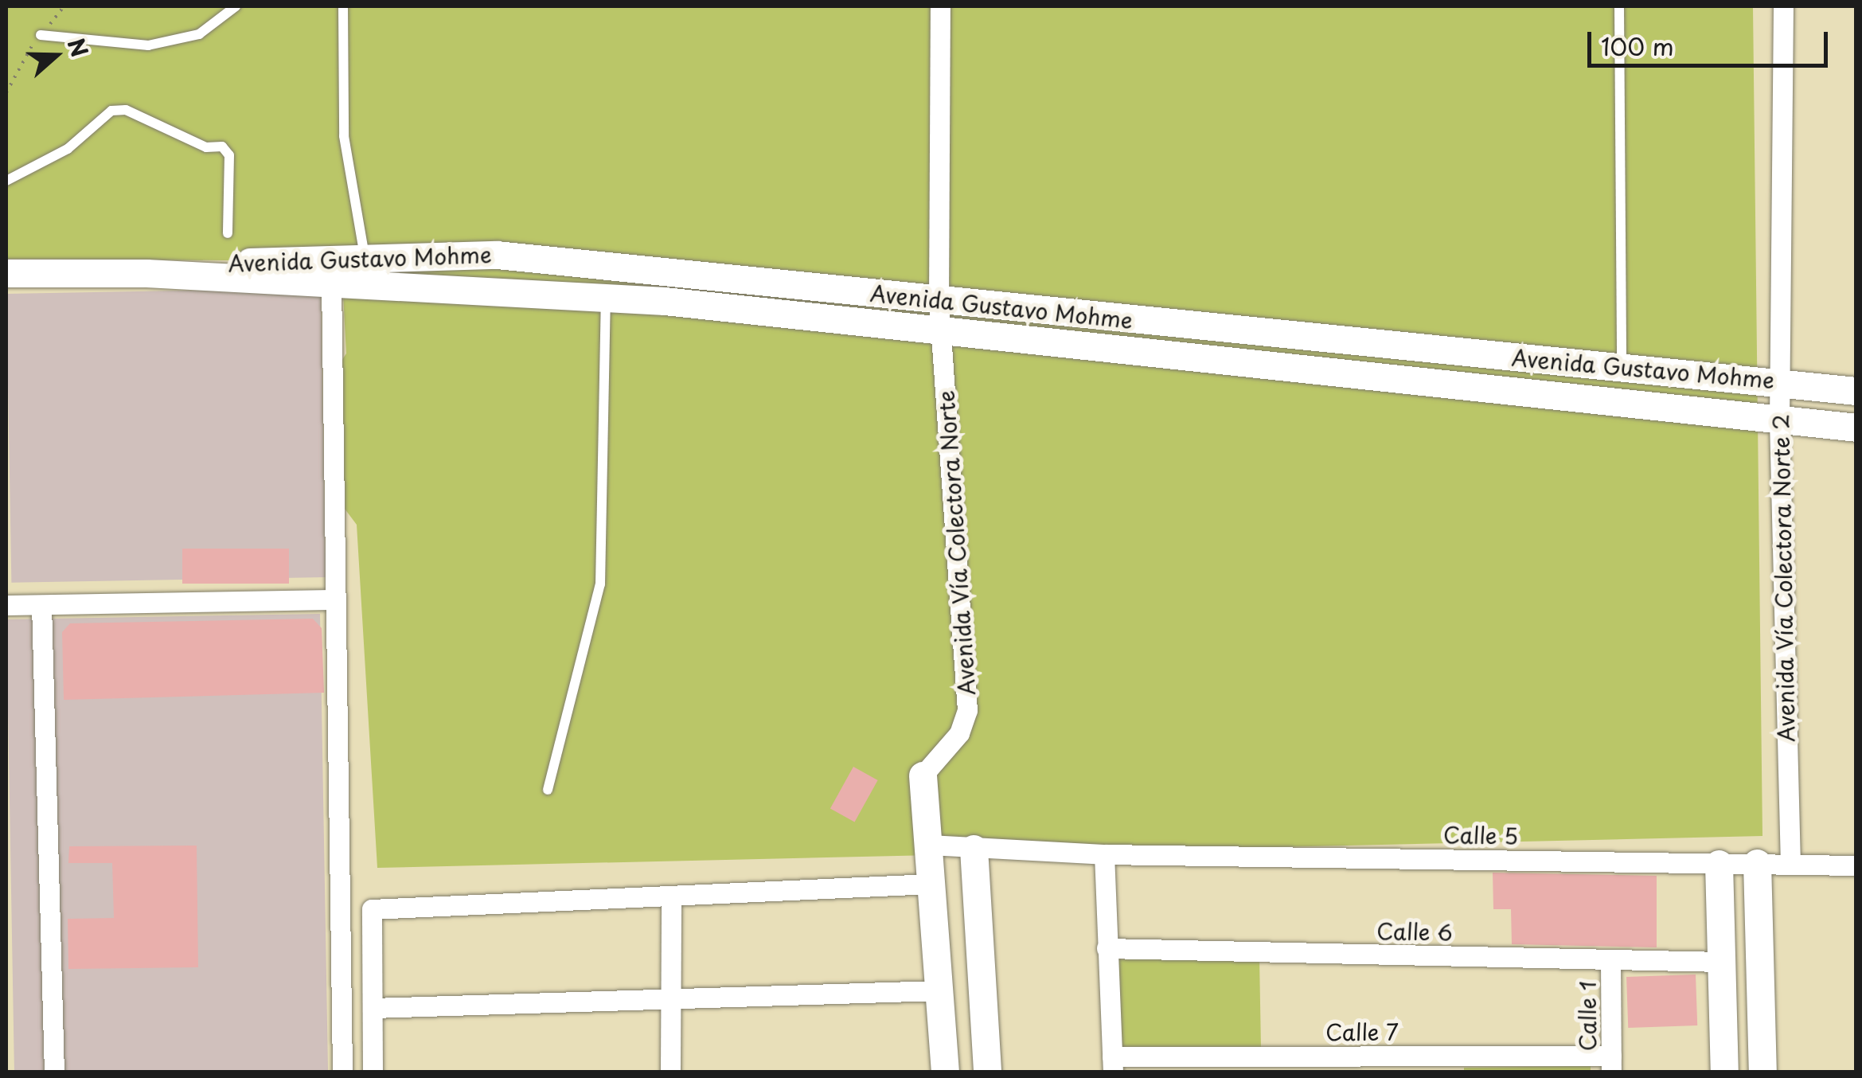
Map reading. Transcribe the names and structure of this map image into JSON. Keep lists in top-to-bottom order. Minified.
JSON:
{"streets":{"street":["Avenida Gustavo Mohme","Avenida Vía Colectora Norte","Avenida Vía Colectora Norte 2","Calle 5","Calle 6","Calle 1","Calle 7"]},"crossings":[["Avenida Gustavo Mohme","Avenida Vía Colectora Norte"],["Avenida Gustavo Mohme","Avenida Vía Colectora Norte 2"],["Avenida Vía Colectora Norte","Calle 5"],["Avenida Vía Colectora Norte 2","Calle 5"],["Calle 6","Calle 1"],["Calle 1","Calle 7"]],"scale_bar":"100 m","north":"right"}
